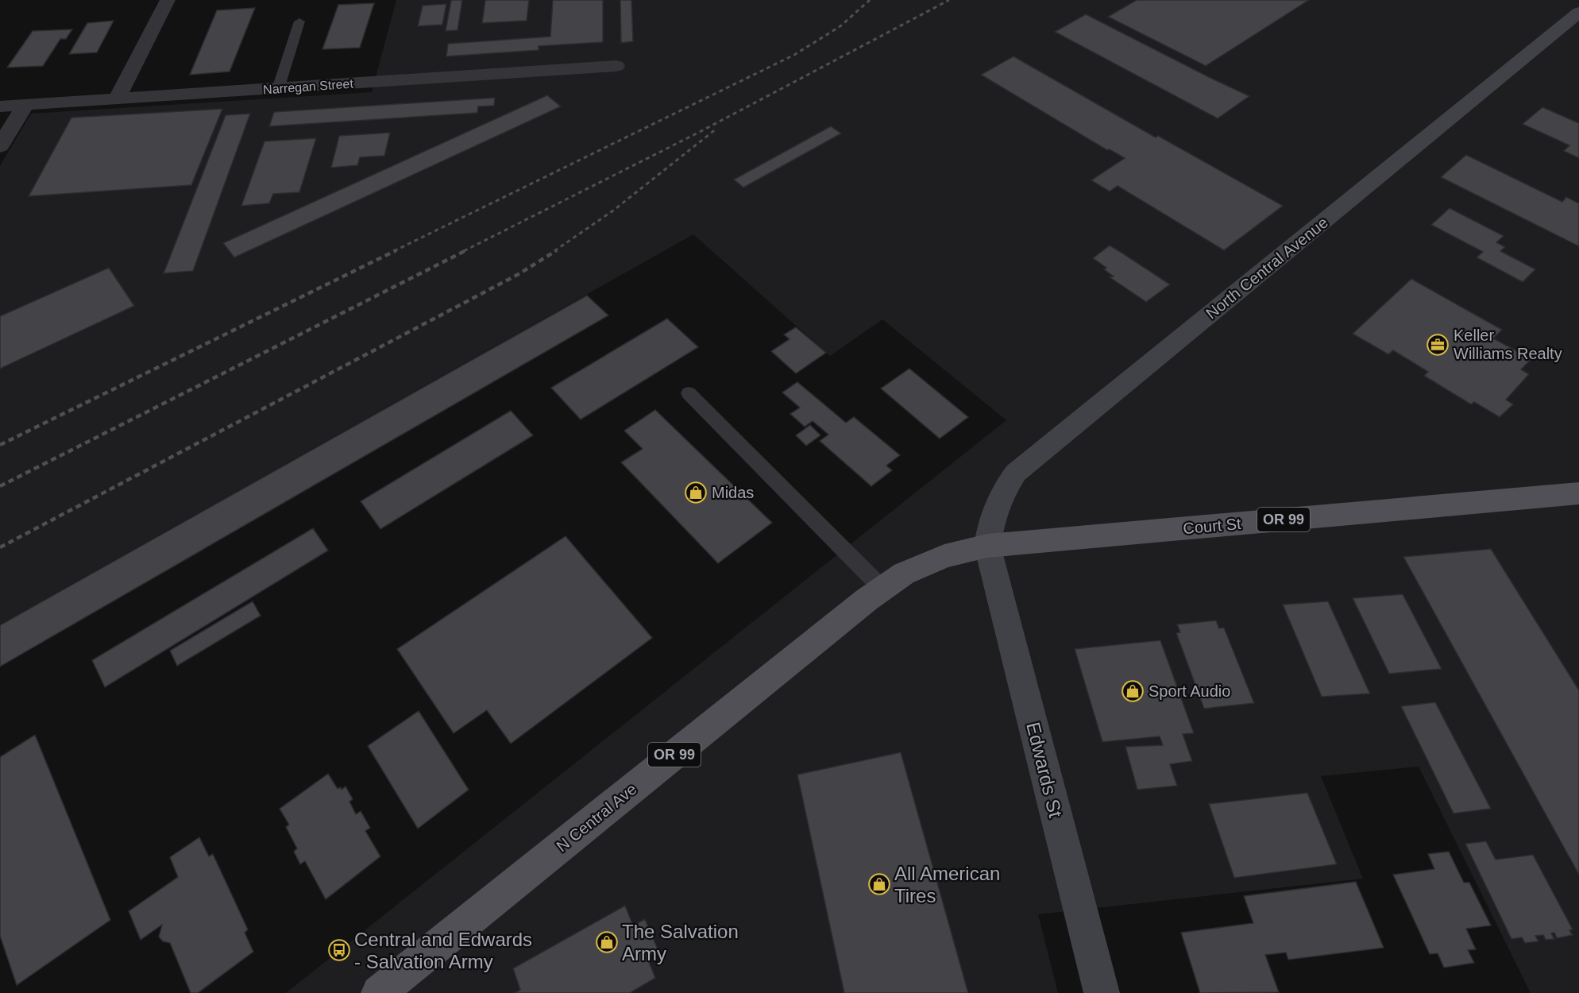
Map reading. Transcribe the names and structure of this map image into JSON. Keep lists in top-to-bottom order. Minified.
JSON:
{"streets":{"main road":["OR 99","Court St","N Central Ave"],"street":["Narregan Street","North Central Avenue","Edwards St"]},"crossings":[["North Central Avenue","Court St"],["North Central Avenue","Edwards St"],["North Central Avenue","N Central Ave"],["Court St","Edwards St"],["Court St","N Central Ave"],["Edwards St","N Central Ave"]],"places":{"office":["Keller Williams Realty"],"shop":["Midas","Sport Audio","All American Tires","The Salvation Army"],"bus stop":["Central and Edwards - Salvation Army"]}}
